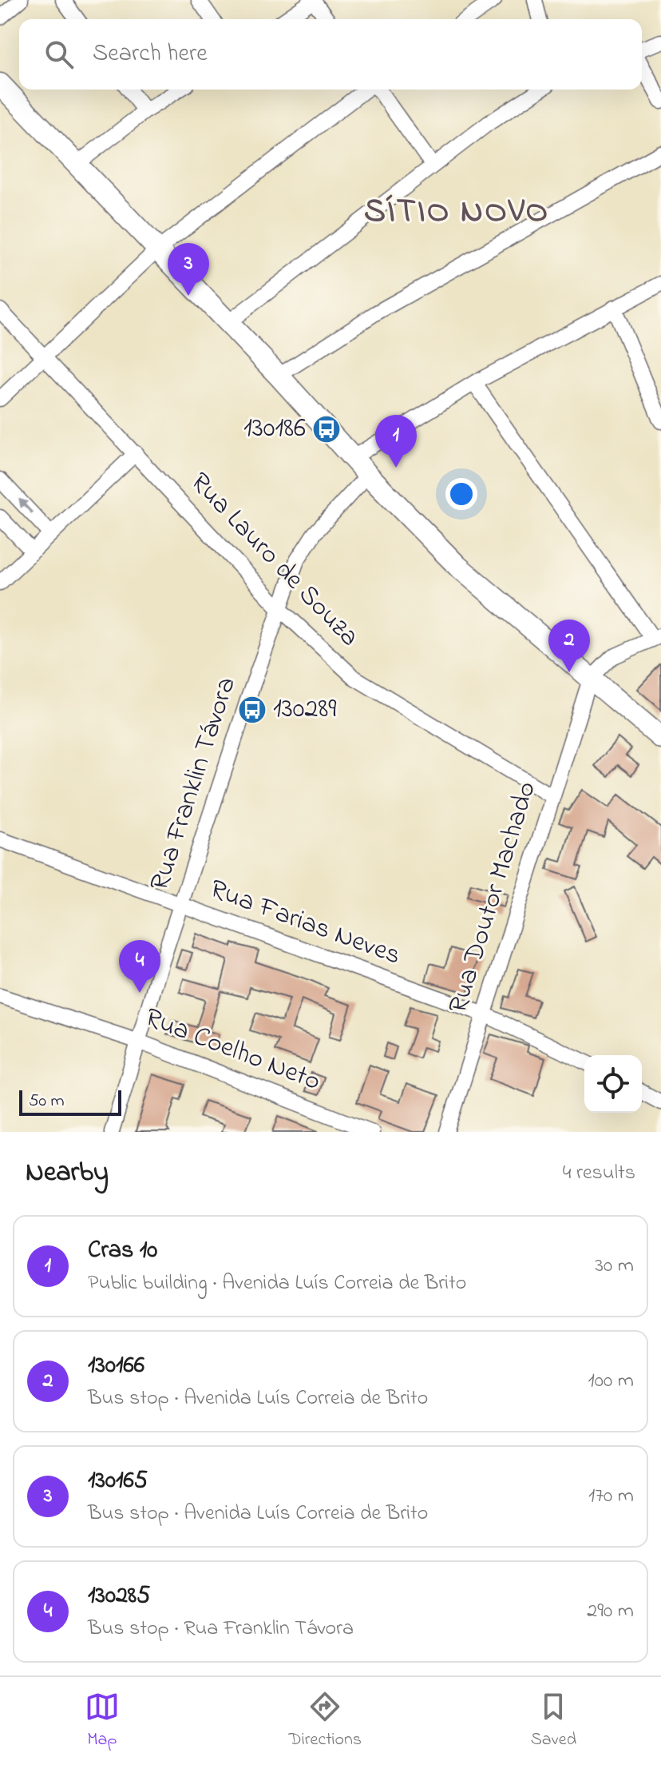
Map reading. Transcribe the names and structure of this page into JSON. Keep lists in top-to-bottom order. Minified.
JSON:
{"streets":{"street":["Rua Lauro de Souza","Rua Franklin Távora","Rua Doutor Machado","Rua Farias Neves","Rua Coelho Neto"]},"crossings":[["Rua Lauro de Souza","Rua Franklin Távora"],["Rua Lauro de Souza","Rua Doutor Machado"],["Rua Franklin Távora","Rua Farias Neves"],["Rua Franklin Távora","Rua Coelho Neto"],["Rua Doutor Machado","Rua Farias Neves"]],"districts":["SÍTIO NOVO"],"places":{"bus stop":["130186","130289"]},"scale_bar":"50 m","page":{"search":"Search here","pins":["3","1","2","4"],"scale":"50 m","heading":["Nearby","4 results"],"list":[{"mark":"1","name":"Cras 10","note":"Public building · Avenida Luís Correia de Brito","value":"30 m"},{"mark":"2","name":"130166","note":"Bus stop · Avenida Luís Correia de Brito","value":"100 m"},{"mark":"3","name":"130165","note":"Bus stop · Avenida Luís Correia de Brito","value":"170 m"},{"mark":"4","name":"130285","note":"Bus stop · Rua Franklin Távora","value":"290 m"}],"nav":["Map","Directions","Saved"]}}
